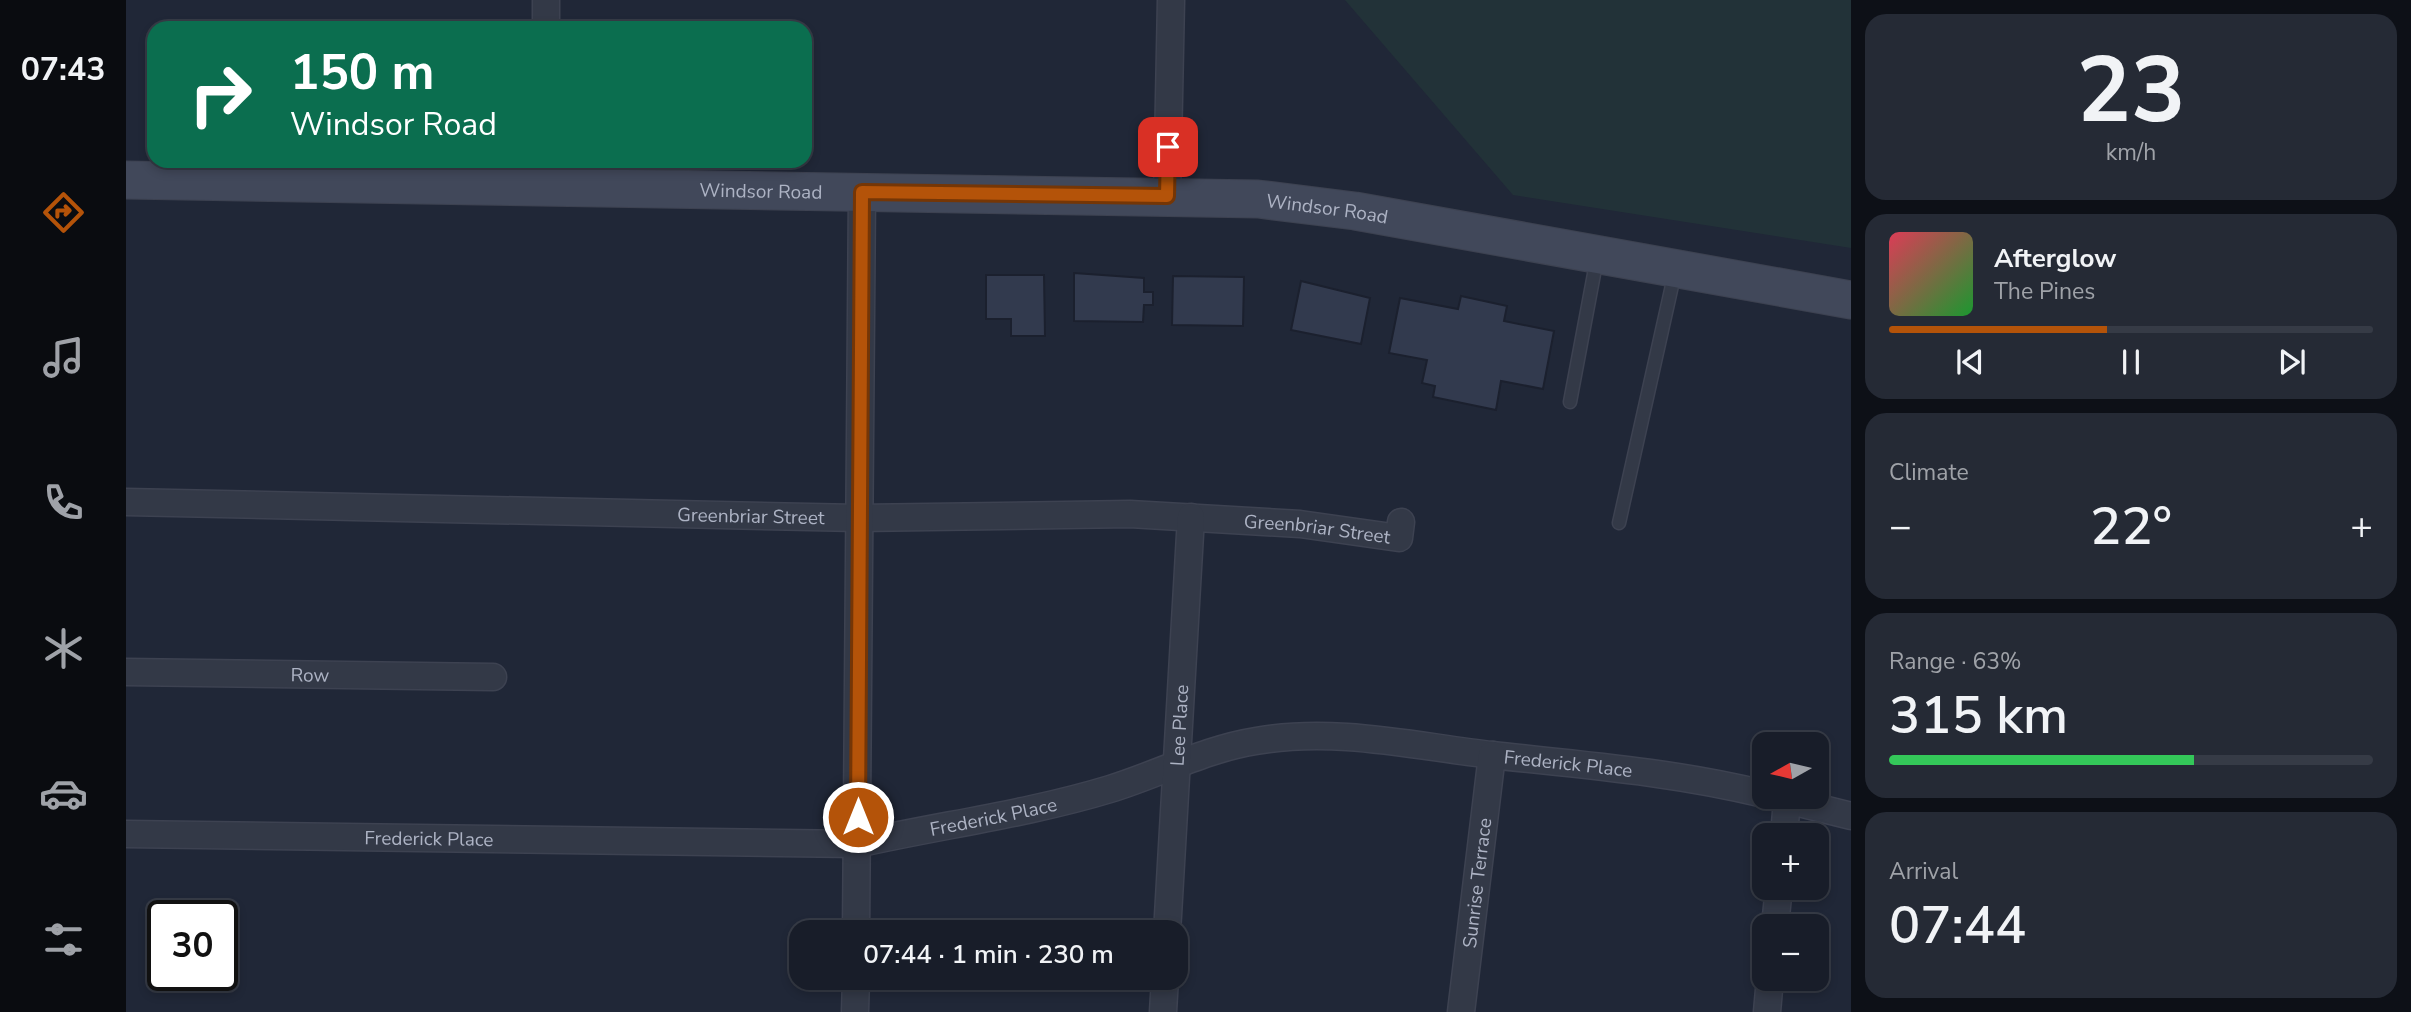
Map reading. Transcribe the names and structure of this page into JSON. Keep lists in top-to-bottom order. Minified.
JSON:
{"streets":{"street":["Windsor Road","Greenbriar Street","Row","Lee Place","Frederick Place","Sunrise Terrace"]},"crossings":[["Greenbriar Street","Lee Place"],["Lee Place","Frederick Place"],["Frederick Place","Sunrise Terrace"]],"north":"left","page":{"tabs":"07:43","tile":[["23","km/h"],"Climate",["Range · 63%","315 km"],["Arrival","07:44"]],"turn":["150 m","Windsor Road"],"song":["Afterglow","The Pines"],"heat":["−","22°","+"],"map_buttons":["+","−"],"limit":"30","trip":"07:44 · 1 min · 230 m"}}
